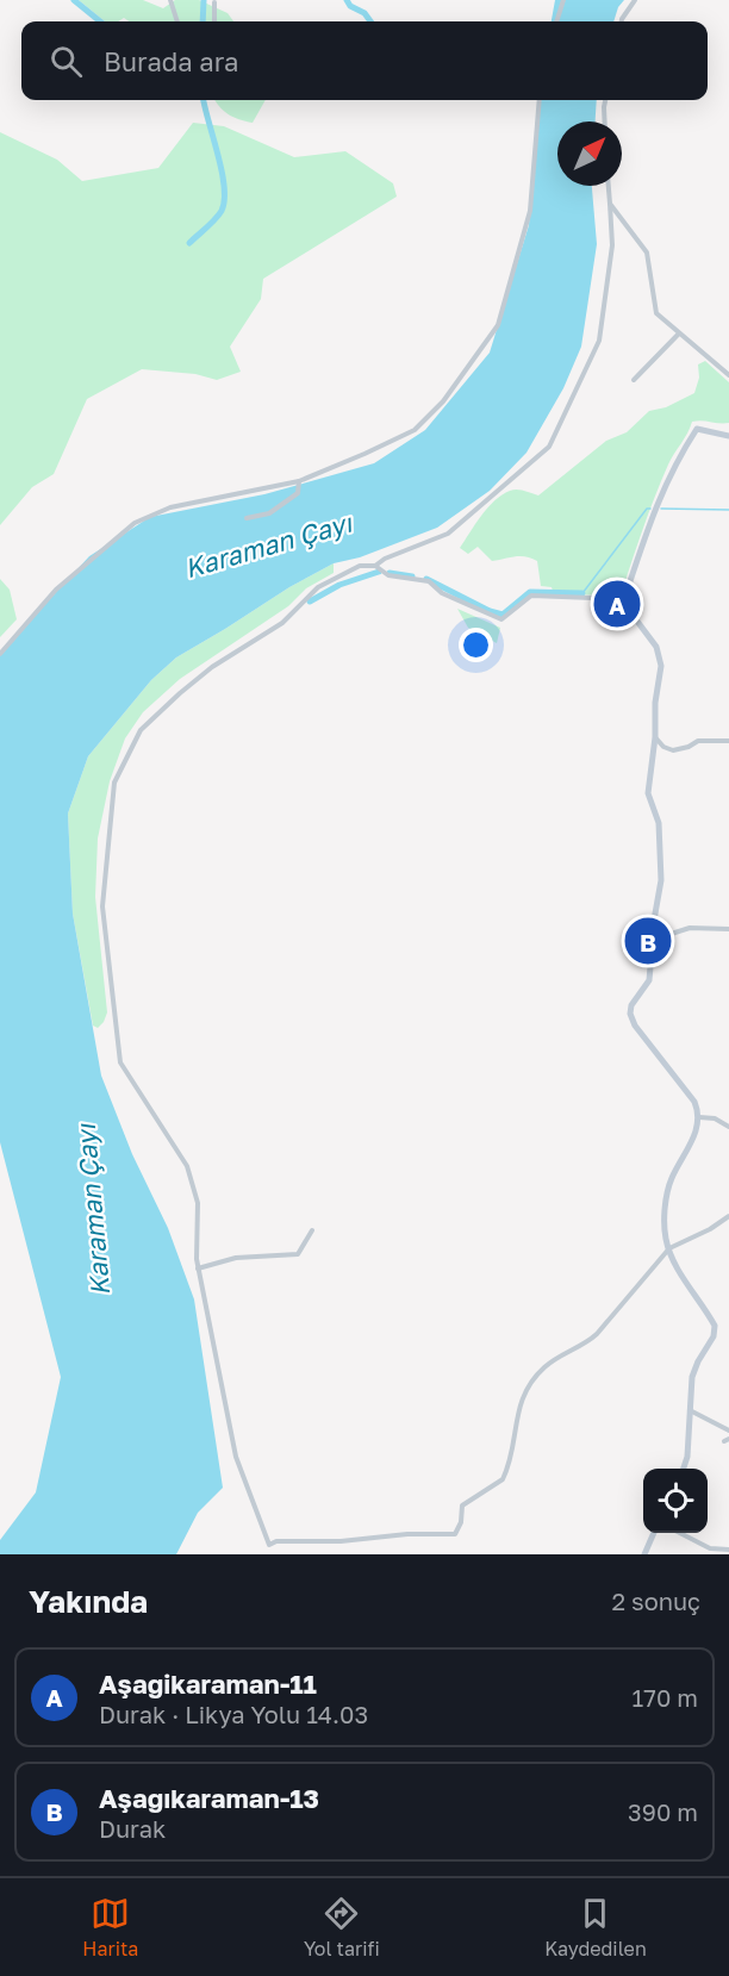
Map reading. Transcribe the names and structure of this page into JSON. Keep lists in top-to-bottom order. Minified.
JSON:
{"water":["Karaman Çayı"],"north":"top right","page":{"search":"Burada ara","pins":["A","B"],"heading":["Yakında","2 sonuç"],"list":[{"mark":"A","name":"Aşağikaraman-11","note":"Durak · Likya Yolu 14.03","value":"170 m"},{"mark":"B","name":"Aşağıkaraman-13","note":"Durak","value":"390 m"}],"nav":["Harita","Yol tarifi","Kaydedilen"]}}
